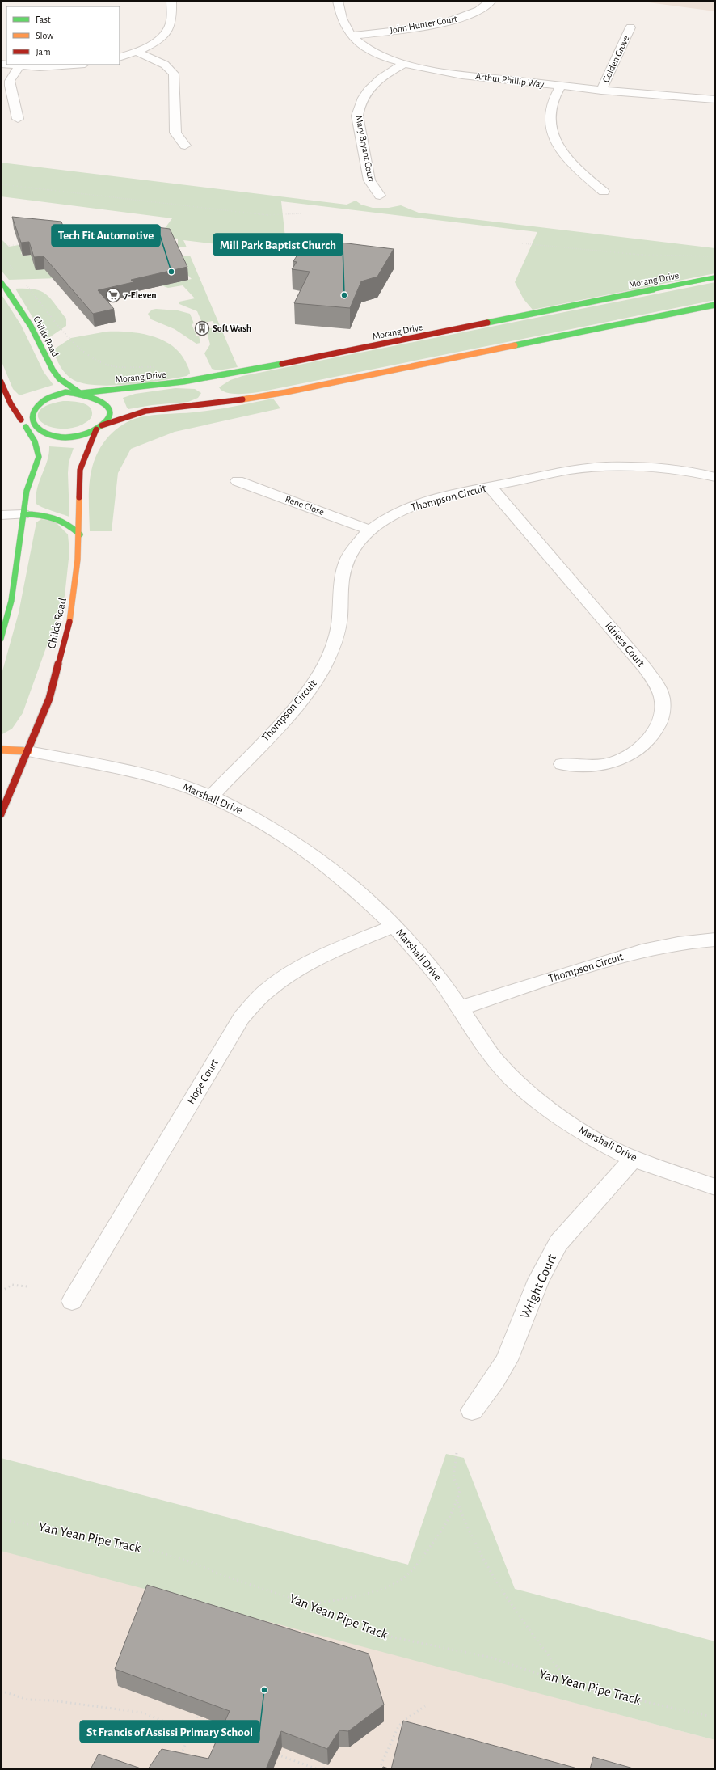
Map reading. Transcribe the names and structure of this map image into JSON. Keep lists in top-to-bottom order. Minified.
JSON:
{"streets":{"main road":["Morang Drive","Childs Road"],"street":["John Hunter Court","Golden Grove","Arthur Phillip Way","Mary Bryant Court","Thompson Circuit","Rene Close","Idriess Court","Marshall Drive","Hope Court","Wright Court"],"path":["Yan Yean Pipe Track"]},"crossings":[["John Hunter Court","Arthur Phillip Way"],["Golden Grove","Arthur Phillip Way"],["Arthur Phillip Way","Mary Bryant Court"],["Morang Drive","Childs Road"],["Childs Road","Marshall Drive"],["Thompson Circuit","Rene Close"],["Thompson Circuit","Idriess Court"],["Thompson Circuit","Marshall Drive"],["Marshall Drive","Hope Court"],["Marshall Drive","Wright Court"]],"places":{"other":["Tech Fit Automotive","Mill Park Baptist Church","St Francis of Assissi Primary School"],"supermarket":["7-Eleven"],"building":["Soft Wash"]},"legend":["Fast","Slow","Jam"]}
